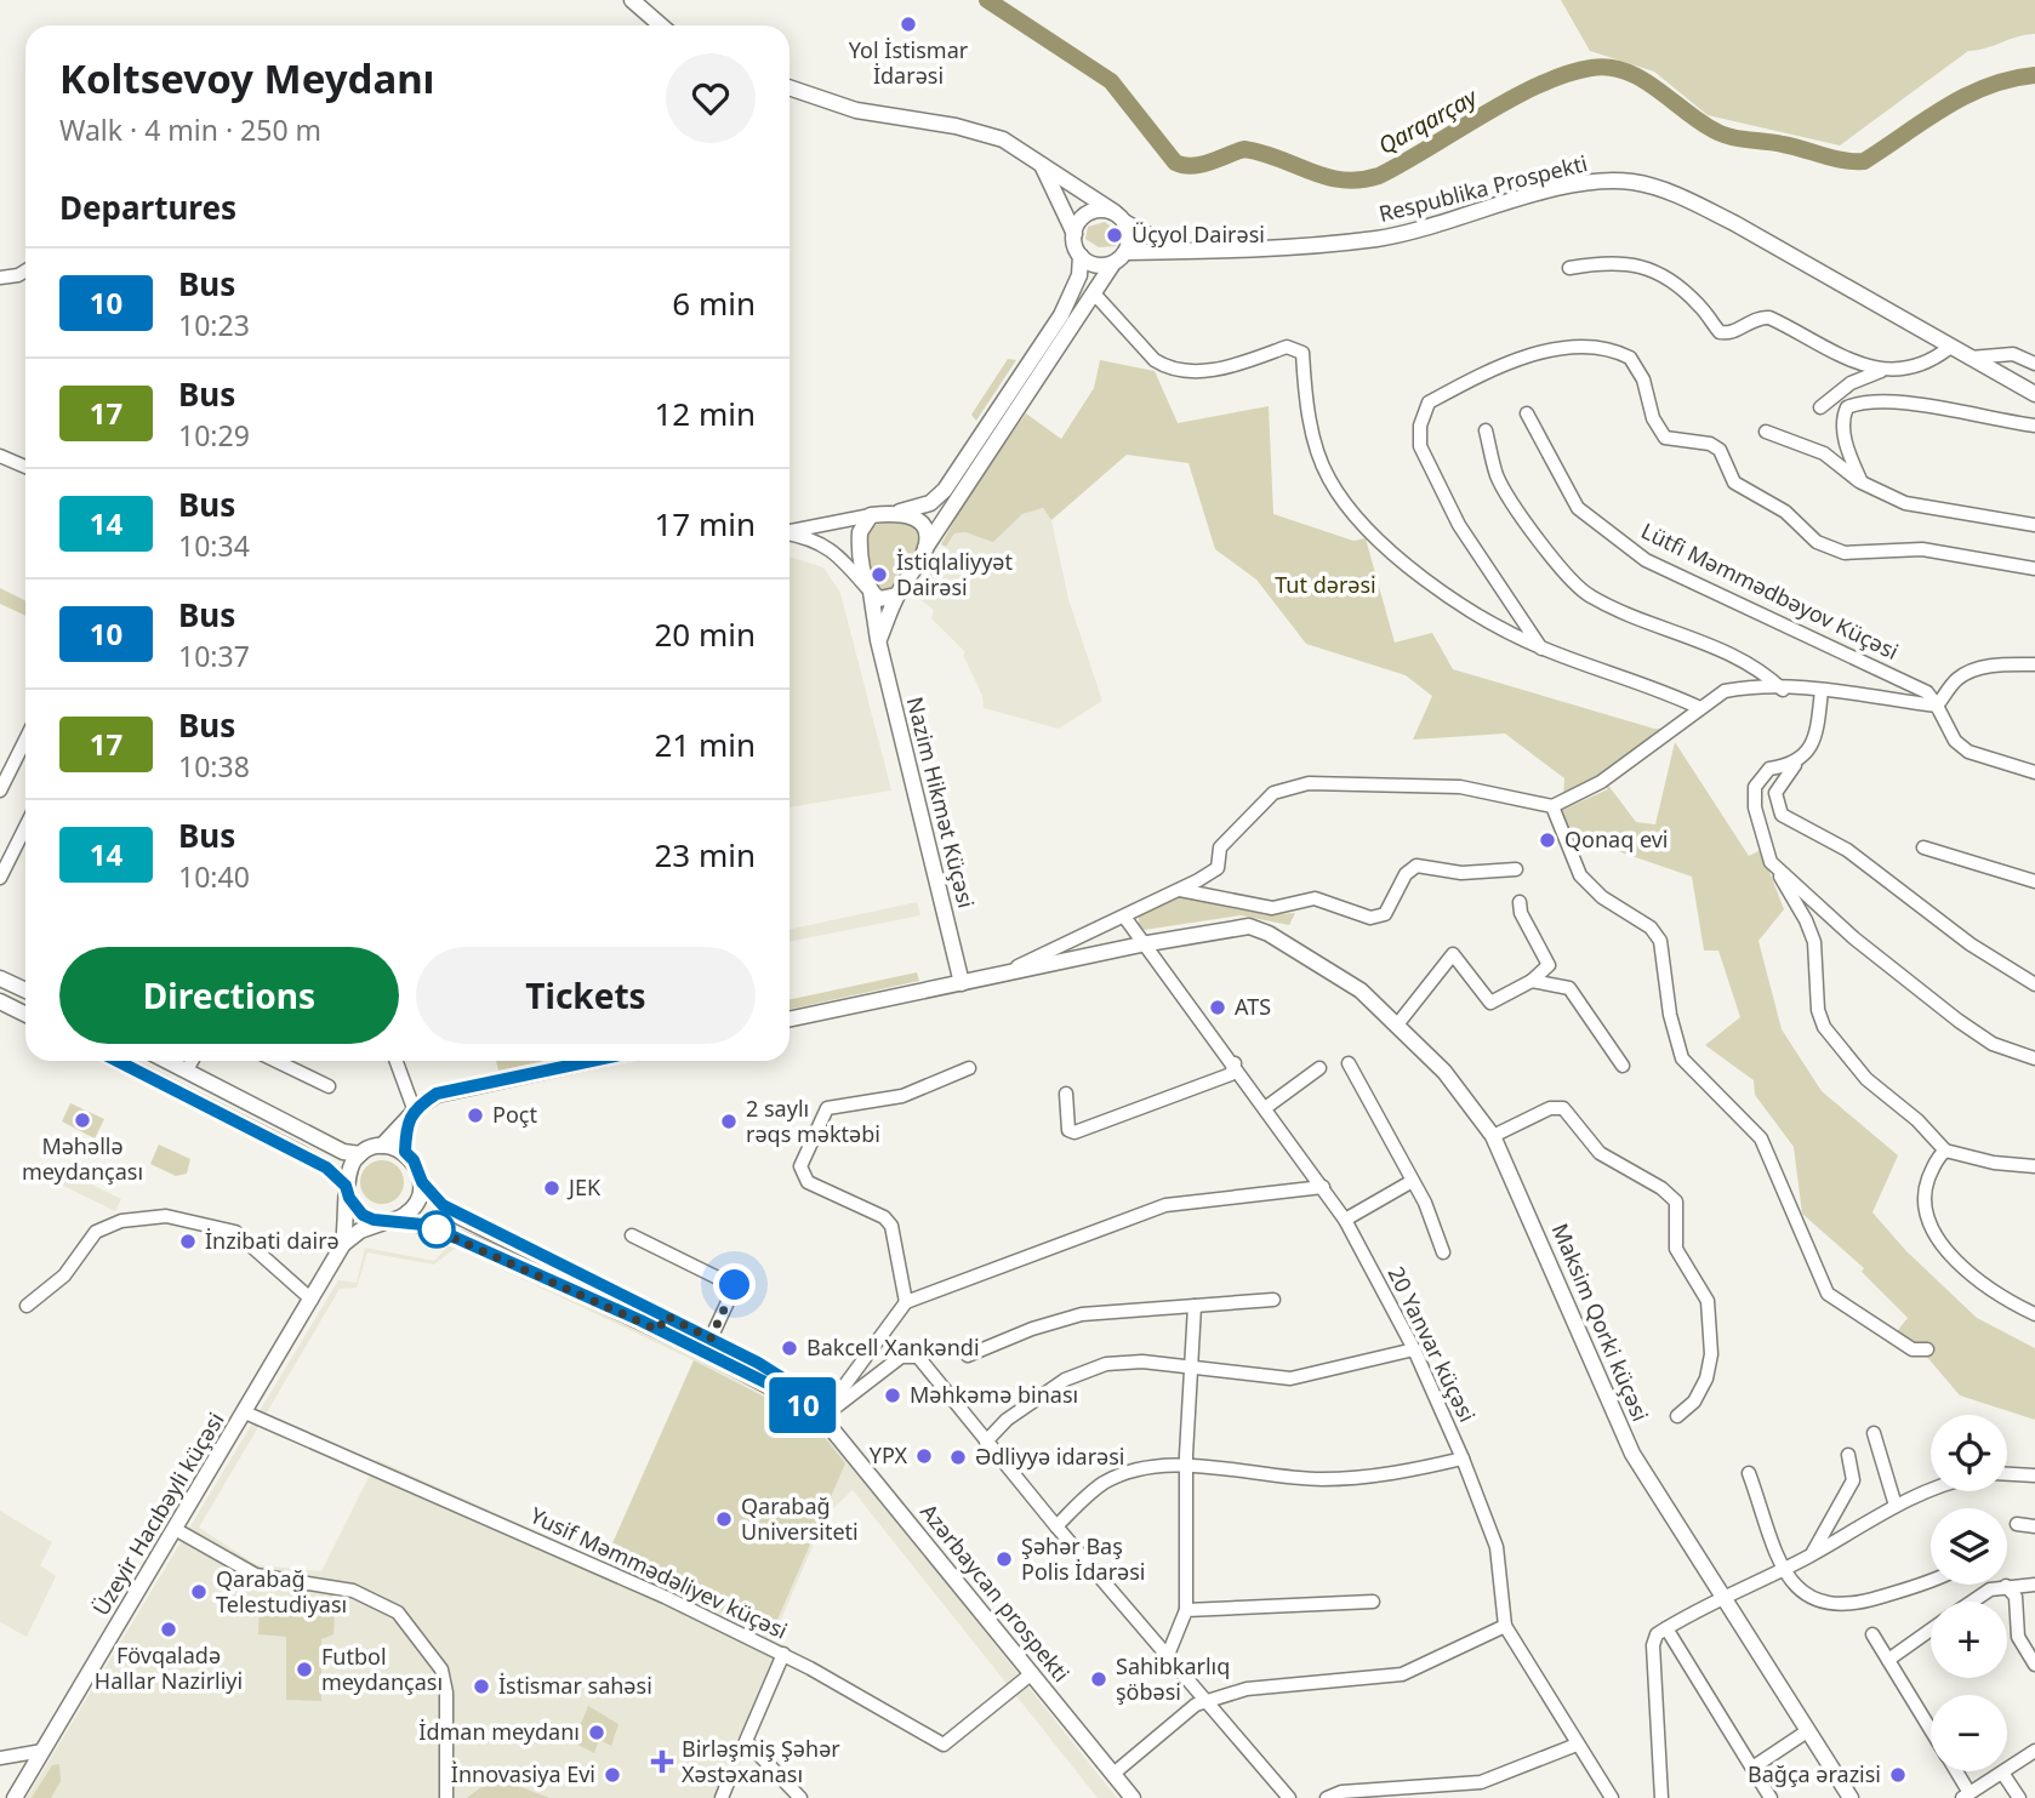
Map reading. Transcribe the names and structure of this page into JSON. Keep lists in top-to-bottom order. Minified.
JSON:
{"streets":{"main road":["Respublika Prospekti","Nazim Hikmət Küçəsi","Maksim Qorki küçəsi","Üzeyir Hacıbəyli küçəsi","Azərbaycan prospekti"],"street":["Lütfi Məmmədbəyov Küçəsi","20 Yanvar küçəsi","Yusif Məmmədəliyev küçəsi"]},"crossings":[["Maksim Qorki küçəsi","20 Yanvar küçəsi"],["Üzeyir Hacıbəyli küçəsi","Yusif Məmmədəliyev küçəsi"],["Yusif Məmmədəliyev küçəsi","Azərbaycan prospekti"]],"water":["Qarqarçay"],"parks":["Tut dərəsi"],"places":{"other":["Yol İstismar İdarəsi","Üçyol Dairəsi","İstiqlaliyyət Dairəsi","Qonaq evi","ATS","Poçt","Məhəllə meydançası","2 saylı rəqs məktəbi","JEK","İnzibati dairə","Bakcell Xankəndi","Məhkəmə binası","YPX","Ədliyyə idarəsi","Qarabağ Universiteti","Şəhər Baş Polis İdarəsi","Qarabağ Telestudiyası","Fövqaladə Hallar Nazirliyi","Futbol meydançası","Sahibkarlıq şöbəsi","İstismar sahəsi","İdman meydanı","İnnovasiya Evi","Bağça ərazisi"],"health":["Birləşmiş Şəhər Xəstəxanası"]},"lines":["bus line 10"],"page":{"on_map":"10","heading":[["Koltsevoy Meydanı","Walk · 4 min · 250 m"],"Departures"],"list":[{"mark":"10","name":"Bus","note":"10:23","value":"6 min"},{"mark":"17","name":"Bus","note":"10:29","value":"12 min"},{"mark":"14","name":"Bus","note":"10:34","value":"17 min"},{"mark":"10","name":"Bus","note":"10:37","value":"20 min"},{"mark":"17","name":"Bus","note":"10:38","value":"21 min"},{"mark":"14","name":"Bus","note":"10:40","value":"23 min"}],"buttons":["Directions","Tickets"],"map_buttons":["+","−"]}}
